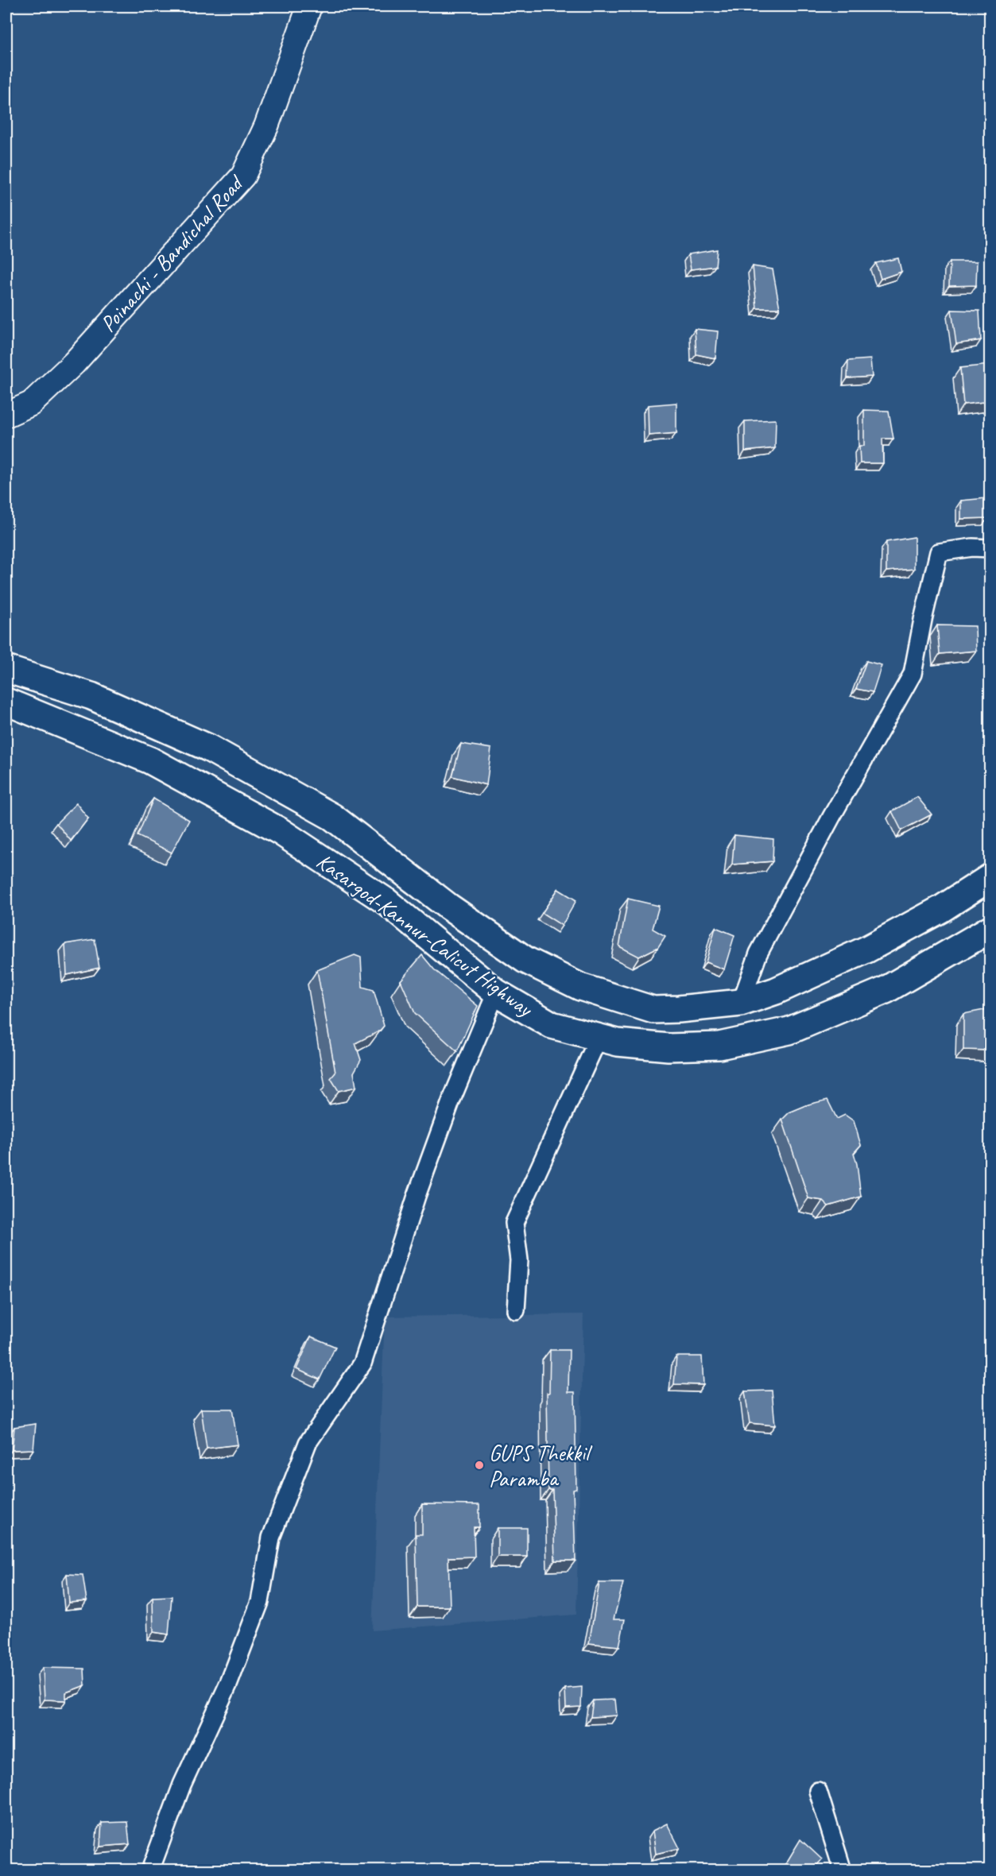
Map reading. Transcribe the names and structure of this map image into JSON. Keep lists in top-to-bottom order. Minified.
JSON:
{"streets":{"highway":["Kasargod-Kannur-Calicut Highway"],"main road":["Poinachi - Bandichal Road"]},"places":["GUPS Thekkil Paramba"]}
